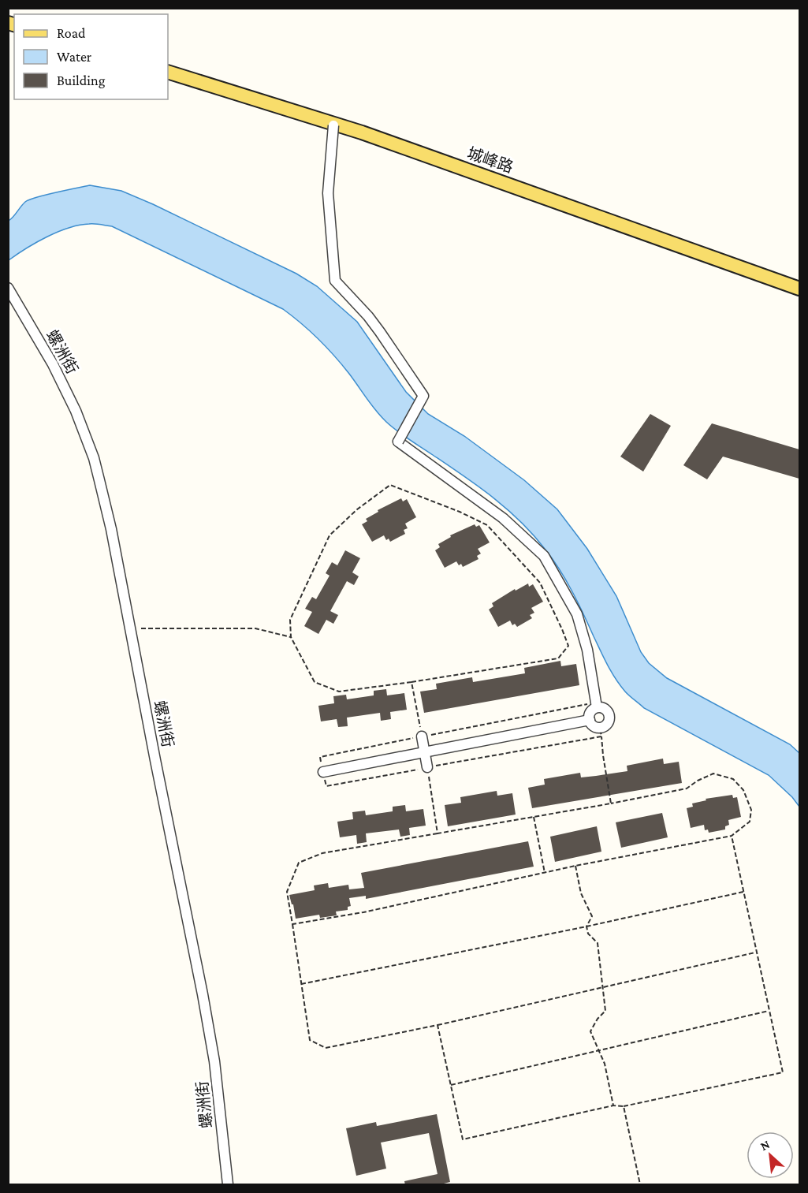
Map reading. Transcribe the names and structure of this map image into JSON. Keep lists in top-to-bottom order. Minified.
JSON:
{"streets":{"main road":["城峰路"],"street":["螺洲街"]},"legend":["Road","Water","Building"],"north":"top left"}
